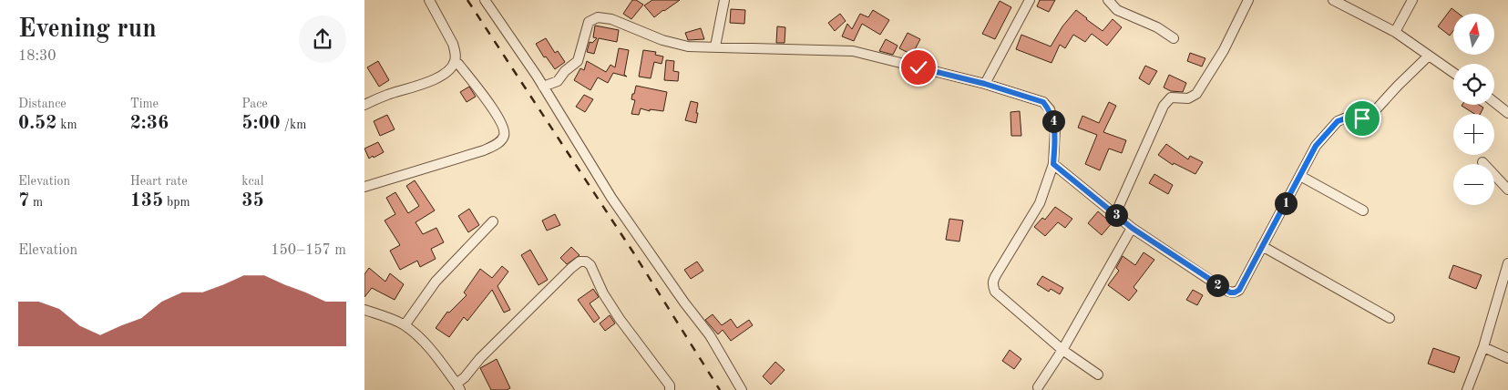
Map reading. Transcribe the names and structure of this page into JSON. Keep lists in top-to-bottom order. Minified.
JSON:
{"north":"top","page":{"heading":["Evening run","18:30"],"map_buttons":["+","−"],"stats":[["Distance","0.52 km"],["Time","2:36"],["Pace","5:00 /km"],["Elevation","7 m"],["Heart rate","135 bpm"],["kcal","35"]],"pins":["4","1","3","2"],"chart":["Elevation","150–157 m"]}}
